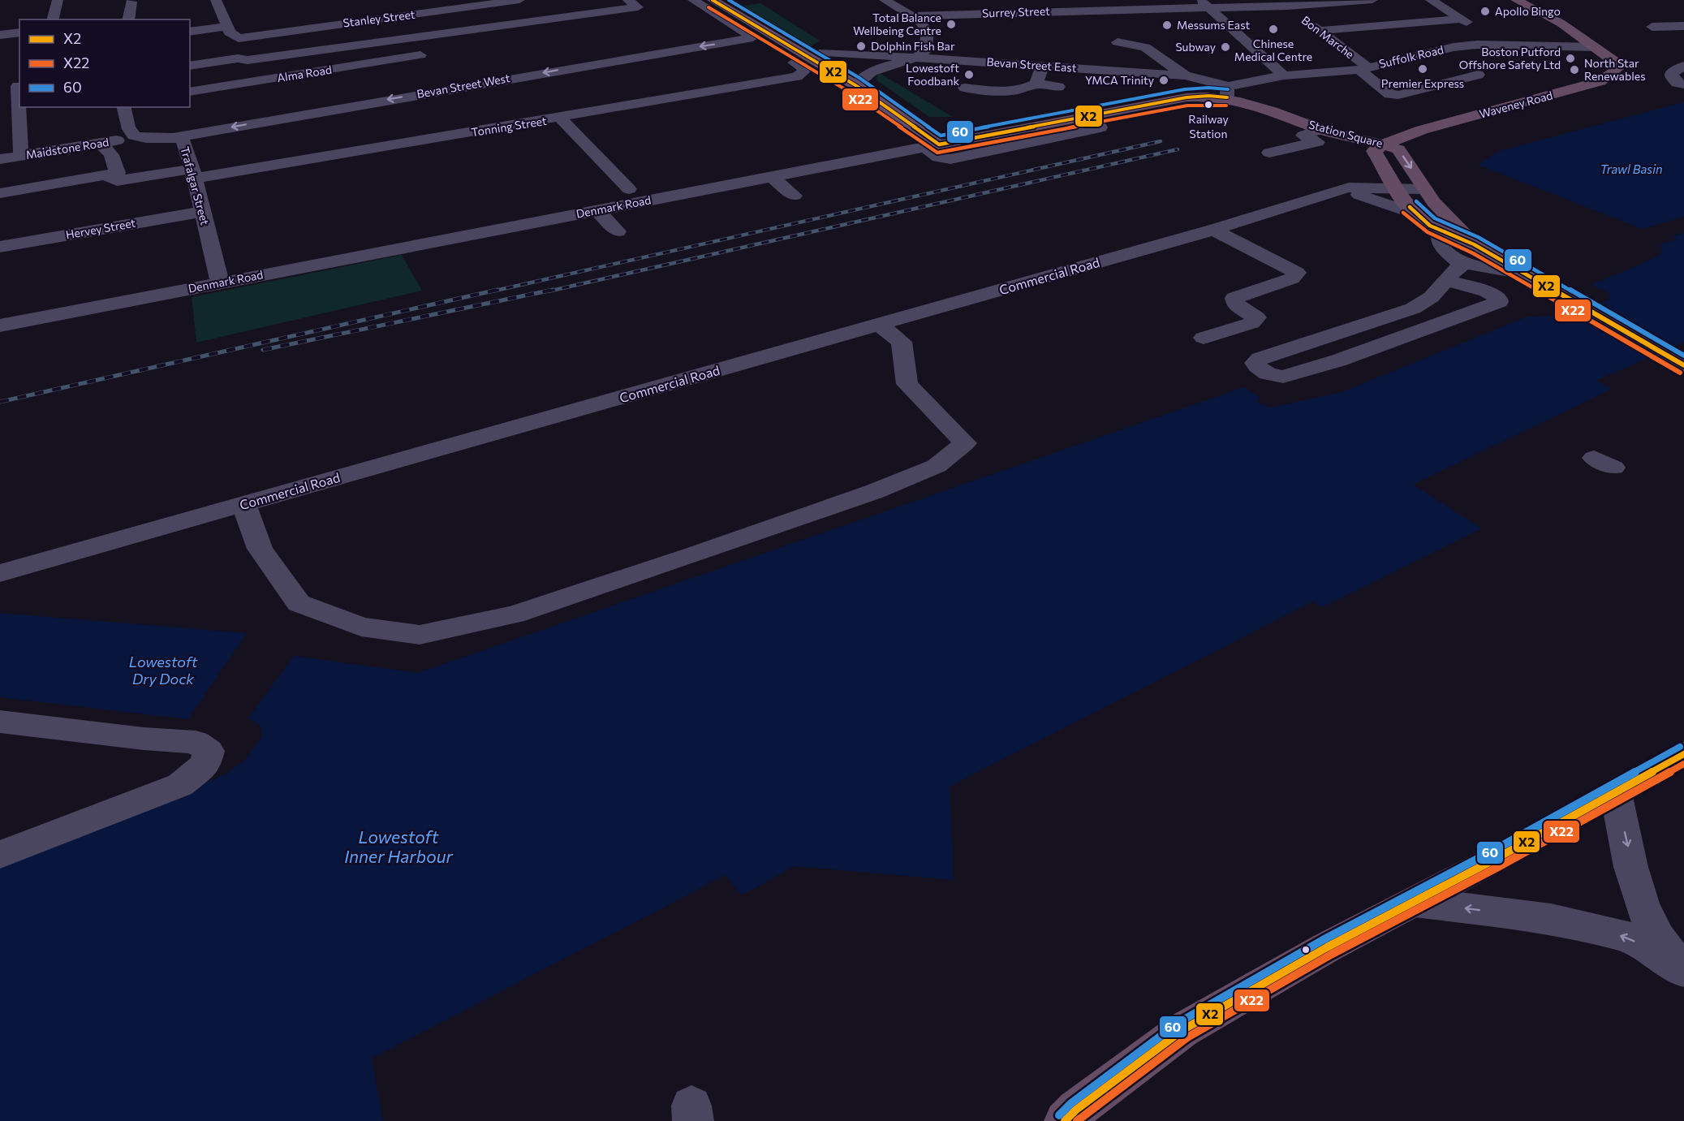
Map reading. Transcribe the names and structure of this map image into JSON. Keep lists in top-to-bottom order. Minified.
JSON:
{"streets":{"highway":["Waveney Road","Station Square"],"street":["Surrey Street","Stanley Street","Bon Marche","Suffolk Road","Bevan Street East","Alma Road","Bevan Street West","Tonning Street","Maidstone Road","Trafalgar Street","Denmark Road","Hervey Street","Commercial Road"]},"crossings":[["Surrey Street","Bon Marche"],["Bon Marche","Suffolk Road"],["Suffolk Road","Bevan Street East"],["Suffolk Road","Waveney Road"],["Suffolk Road","Station Square"],["Bevan Street East","Station Square"],["Bevan Street West","Trafalgar Street"],["Waveney Road","Station Square"],["Tonning Street","Trafalgar Street"],["Station Square","Commercial Road"],["Maidstone Road","Trafalgar Street"],["Trafalgar Street","Denmark Road"],["Trafalgar Street","Hervey Street"]],"water":["Trawl Basin","Lowestoft Dry Dock","Lowestoft Inner Harbour"],"places":["Apollo Bingo","Total Balance Wellbeing Centre","Messums East","Chinese Medical Centre","Dolphin Fish Bar","Subway","Boston Putford Offshore Safety Ltd","Premier Express","North Star Renewables","Lowestoft Foodbank","YMCA Trinity","Railway Station"],"lines":["transit line X2","transit line 60","transit line X22"],"legend":["X2","X22","60"]}
